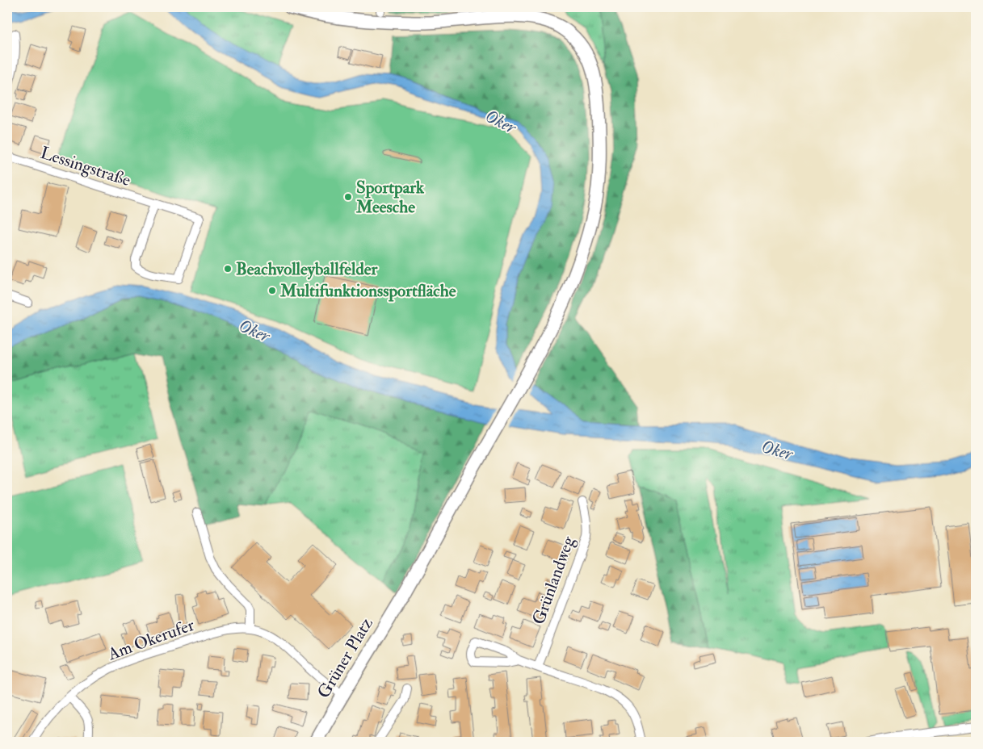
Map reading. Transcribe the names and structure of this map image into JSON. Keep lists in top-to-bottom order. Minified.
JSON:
{"streets":{"main road":["Grüner Platz"],"street":["Lessingstraße","Grünlandweg","Am Okerufer"]},"crossings":[["Am Okerufer","Grüner Platz"]],"water":["Oker"],"places":["Sportpark Meesche","Beachvolleyballfelder","Multifunktionssportfläche"]}
